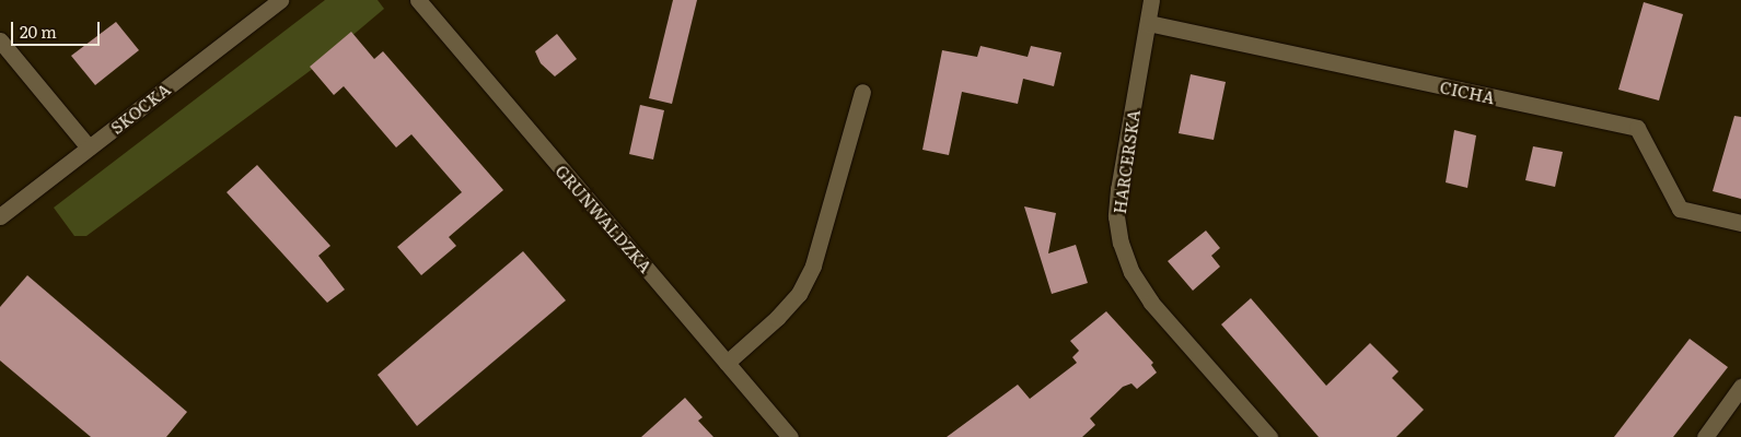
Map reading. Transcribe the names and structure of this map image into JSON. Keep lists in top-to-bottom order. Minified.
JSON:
{"streets":{"street":["CICHA","SKOCKA","HARCERSKA","GRUNWALDZKA"]},"crossings":[["CICHA","HARCERSKA"]],"scale_bar":"20 m"}
